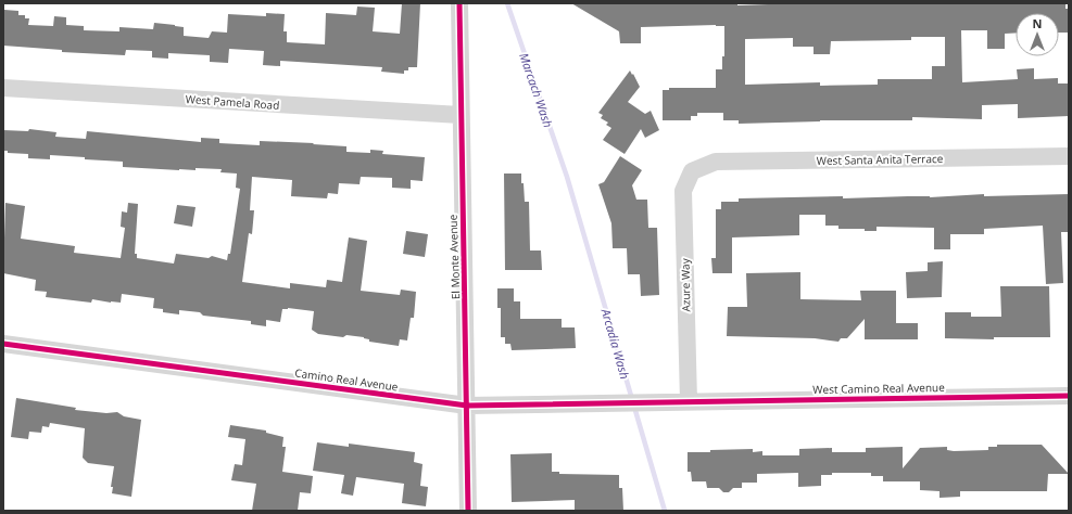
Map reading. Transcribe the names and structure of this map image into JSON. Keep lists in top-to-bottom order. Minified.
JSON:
{"streets":{"street":["West Pamela Road","West Santa Anita Terrace","El Monte Avenue","Azure Way","Camino Real Avenue","West Camino Real Avenue"]},"crossings":[["West Pamela Road","El Monte Avenue"],["West Santa Anita Terrace","Azure Way"],["El Monte Avenue","Camino Real Avenue"],["Azure Way","Camino Real Avenue"],["Azure Way","West Camino Real Avenue"],["Camino Real Avenue","West Camino Real Avenue"]],"water":["Marcach Wash","Arcadia Wash"],"north":"top"}
